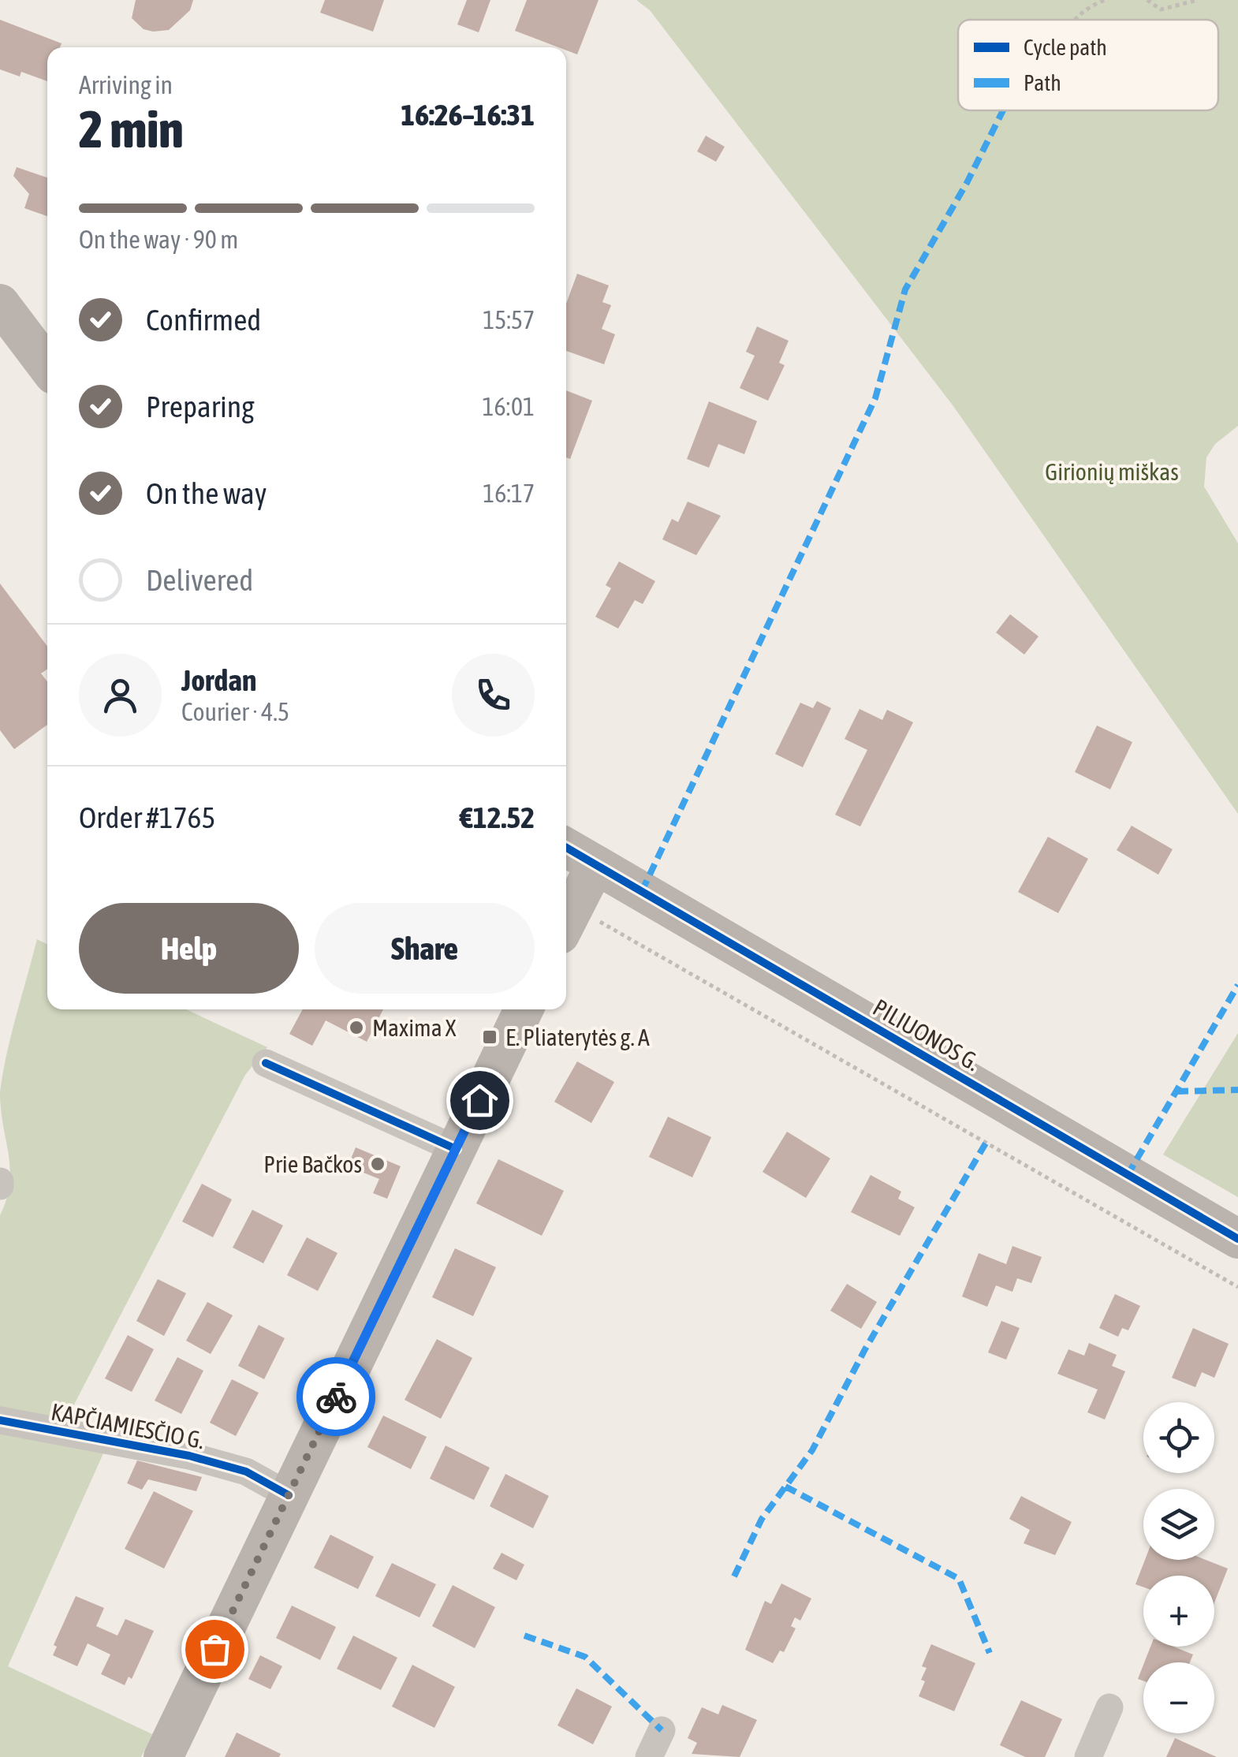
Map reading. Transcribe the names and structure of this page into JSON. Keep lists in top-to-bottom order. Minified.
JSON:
{"streets":{"main road":["PILIUONOS G."],"street":["KAPČIAMIESČIO G."]},"parks":["Girionių miškas"],"places":{"other":["Maxima X","Prie Bačkos"],"transit":["E. Pliaterytės g. A"]},"legend":["Cycle path","Path"],"page":{"heading":["2 min","Arriving in","16:26–16:31"],"panel":["Jordan","Courier · 4.5","Order #1765","€12.52"],"bar":"On the way · 90 m","list":[["Confirmed","15:57"],["Preparing","16:01"],["On the way","16:17"],"Delivered"],"buttons":["Help","Share"],"map_buttons":["+","−"]}}
